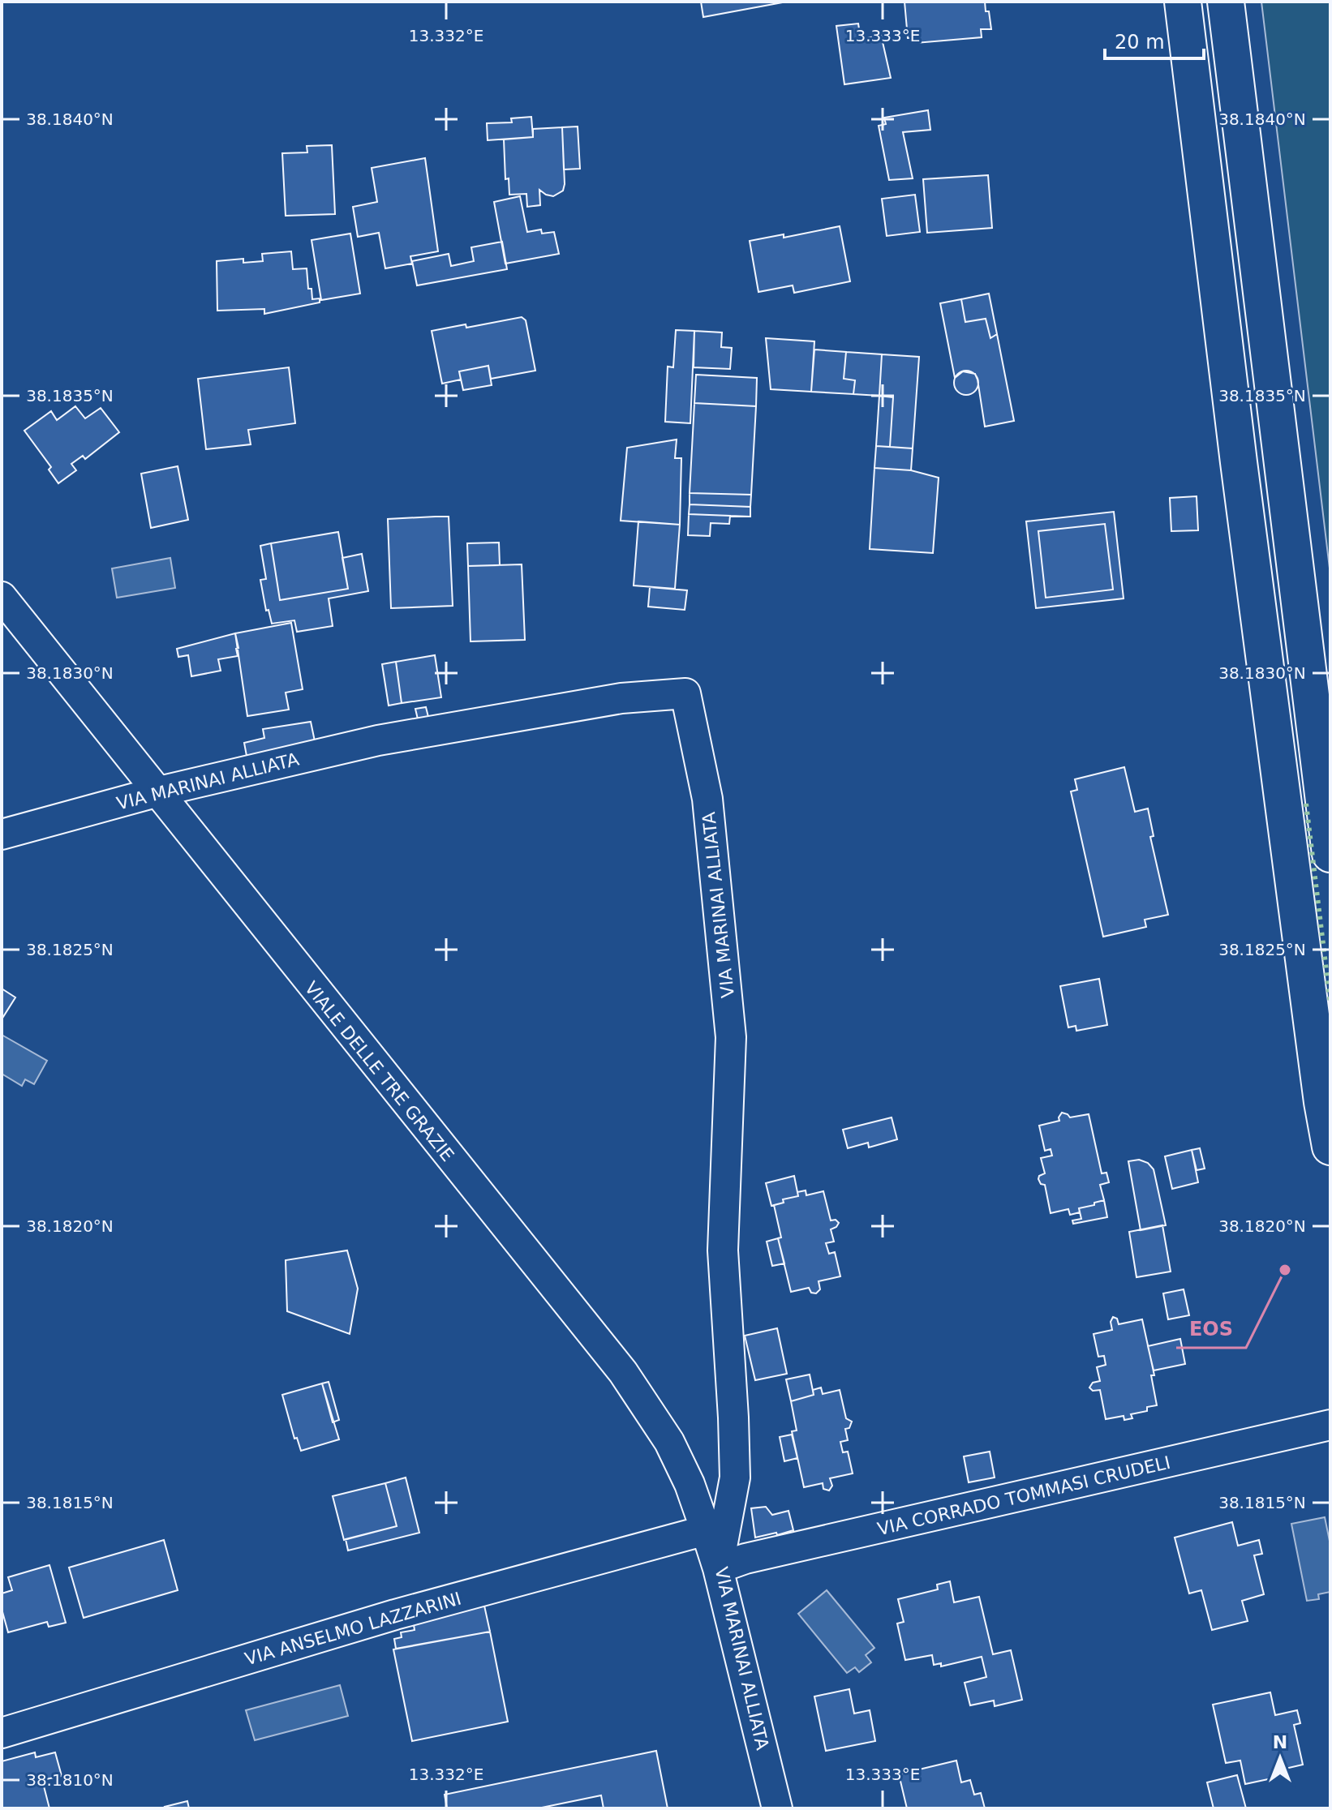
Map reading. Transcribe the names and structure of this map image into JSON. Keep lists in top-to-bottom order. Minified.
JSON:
{"streets":{"street":["VIA MARINAI ALLIATA","VIALE DELLE TRE GRAZIE","VIA CORRADO TOMMASI CRUDELI","VIA ANSELMO LAZZARINI"]},"crossings":[["VIA MARINAI ALLIATA","VIALE DELLE TRE GRAZIE"],["VIA MARINAI ALLIATA","VIA CORRADO TOMMASI CRUDELI"],["VIALE DELLE TRE GRAZIE","VIA CORRADO TOMMASI CRUDELI"],["VIALE DELLE TRE GRAZIE","VIA ANSELMO LAZZARINI"]],"places":["EOS"],"scale_bar":"20 m","north":"top","coordinates":["13.332°E","13.333°E","38.1840°N","38.1835°N","38.1830°N","38.1825°N","38.1820°N","38.1815°N","38.1810°N"]}
